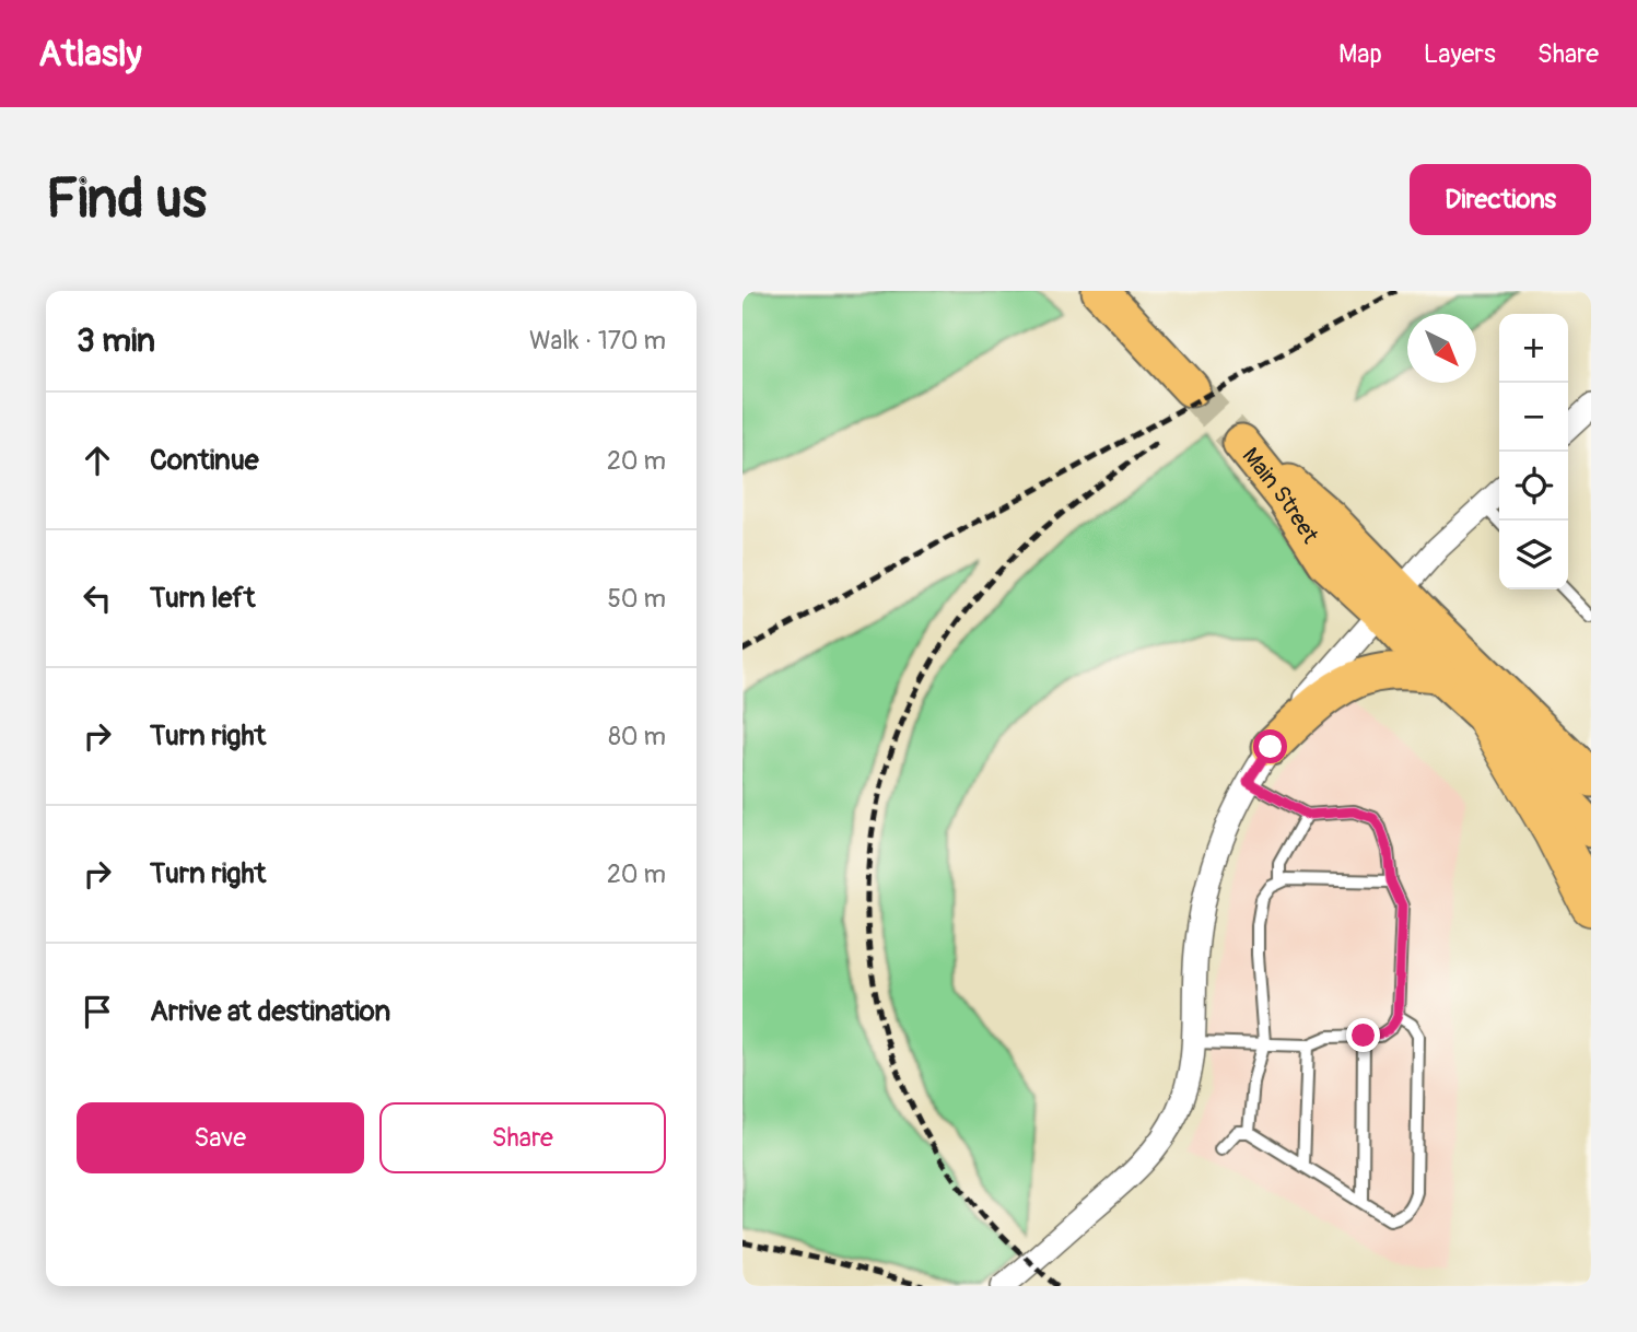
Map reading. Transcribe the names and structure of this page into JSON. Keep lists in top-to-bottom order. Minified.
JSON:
{"north":"bottom right","page":{"header":"Atlasly","nav":["Map","Layers","Share"],"buttons":["Directions",["Save","Share"]],"title":"Find us","heading":["3 min","Walk · 170 m"],"map_buttons":["+","−"],"list":[["Continue","20 m"],["Turn left","50 m"],["Turn right","80 m"],["Turn right","20 m"],"Arrive at destination"]}}
